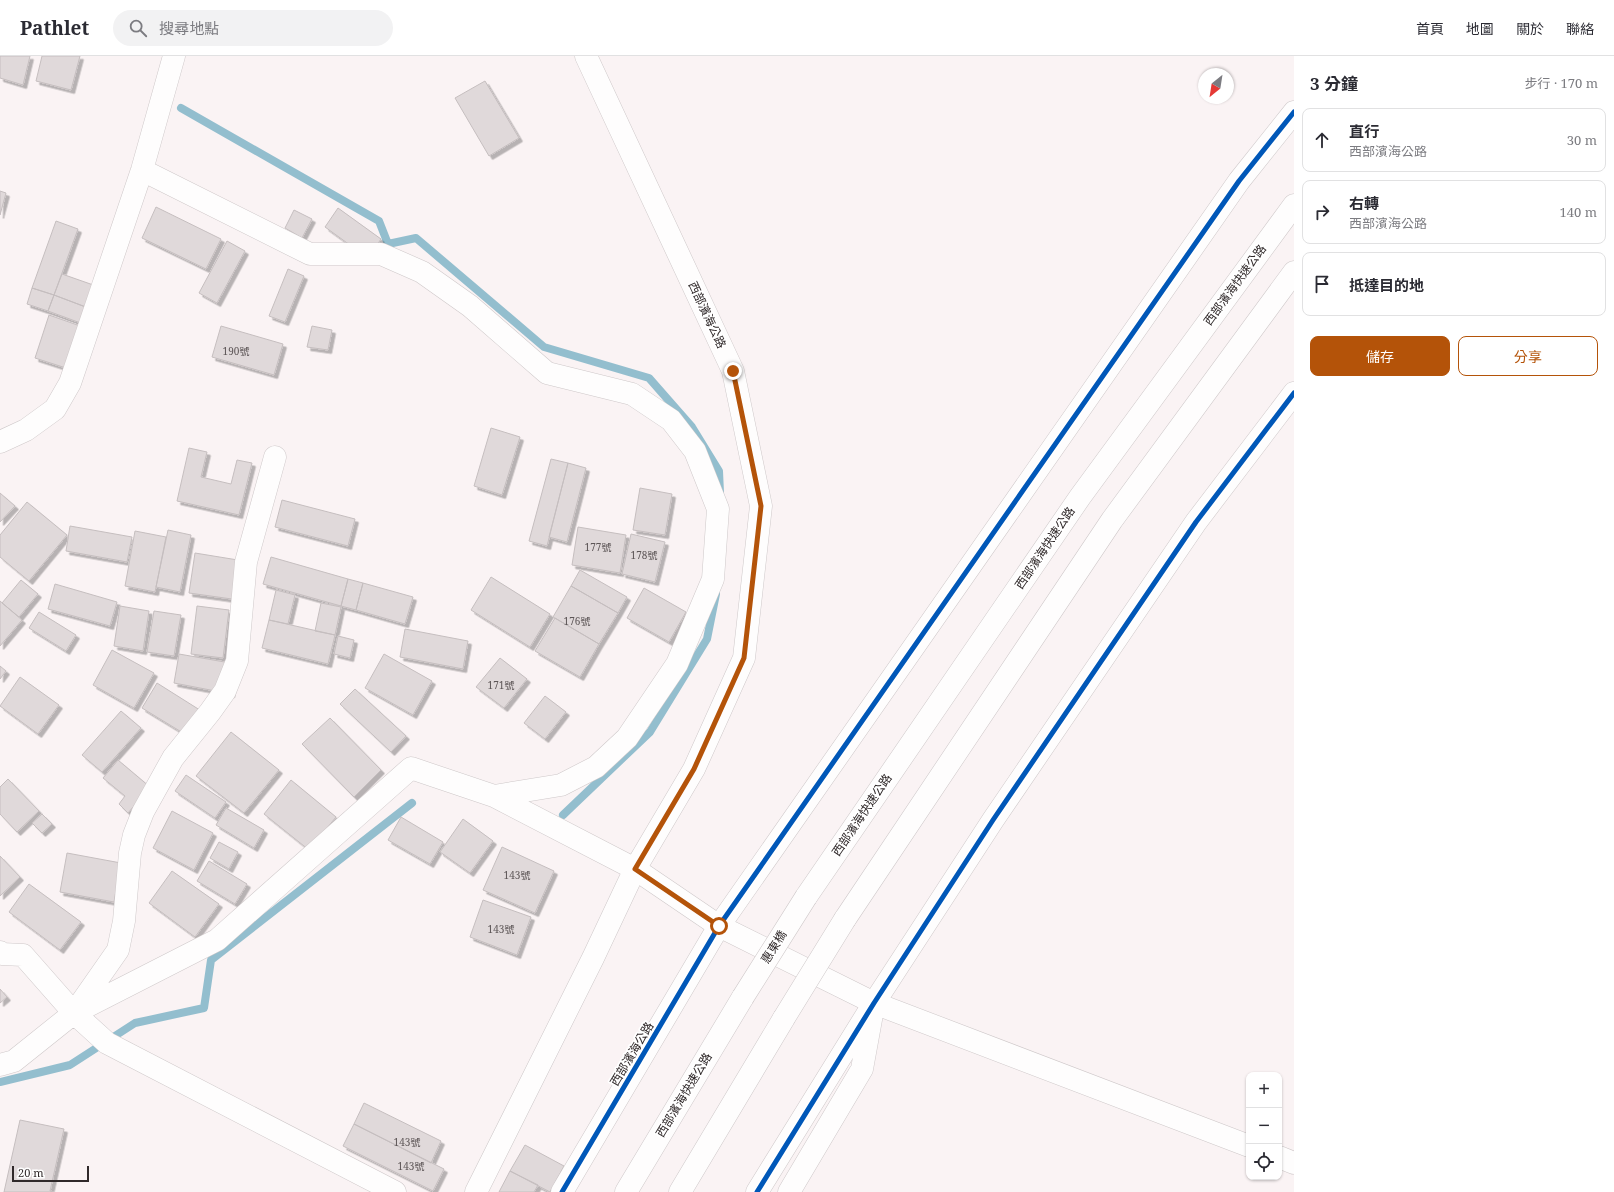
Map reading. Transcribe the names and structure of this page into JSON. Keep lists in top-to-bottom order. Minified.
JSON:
{"streets":{"main road":["西部濱海快速公路","西部濱海公路","惠東橋"]},"crossings":[["西部濱海快速公路","惠東橋"]],"house_numbers":["190號","177號","178號","176號","171號","143號","143號","143號","143號"],"scale_bar":"20 m","north":"bottom left","page":{"header":"Pathlet","search":"搜尋地點","nav":["首頁","地圖","關於","聯絡"],"heading":["3 分鐘","步行 · 170 m"],"list":[["直行","西部濱海公路","30 m"],["右轉","西部濱海公路","140 m"],"抵達目的地"],"buttons":["儲存","分享"],"map_buttons":["+","−"],"scale":"20 m"}}
